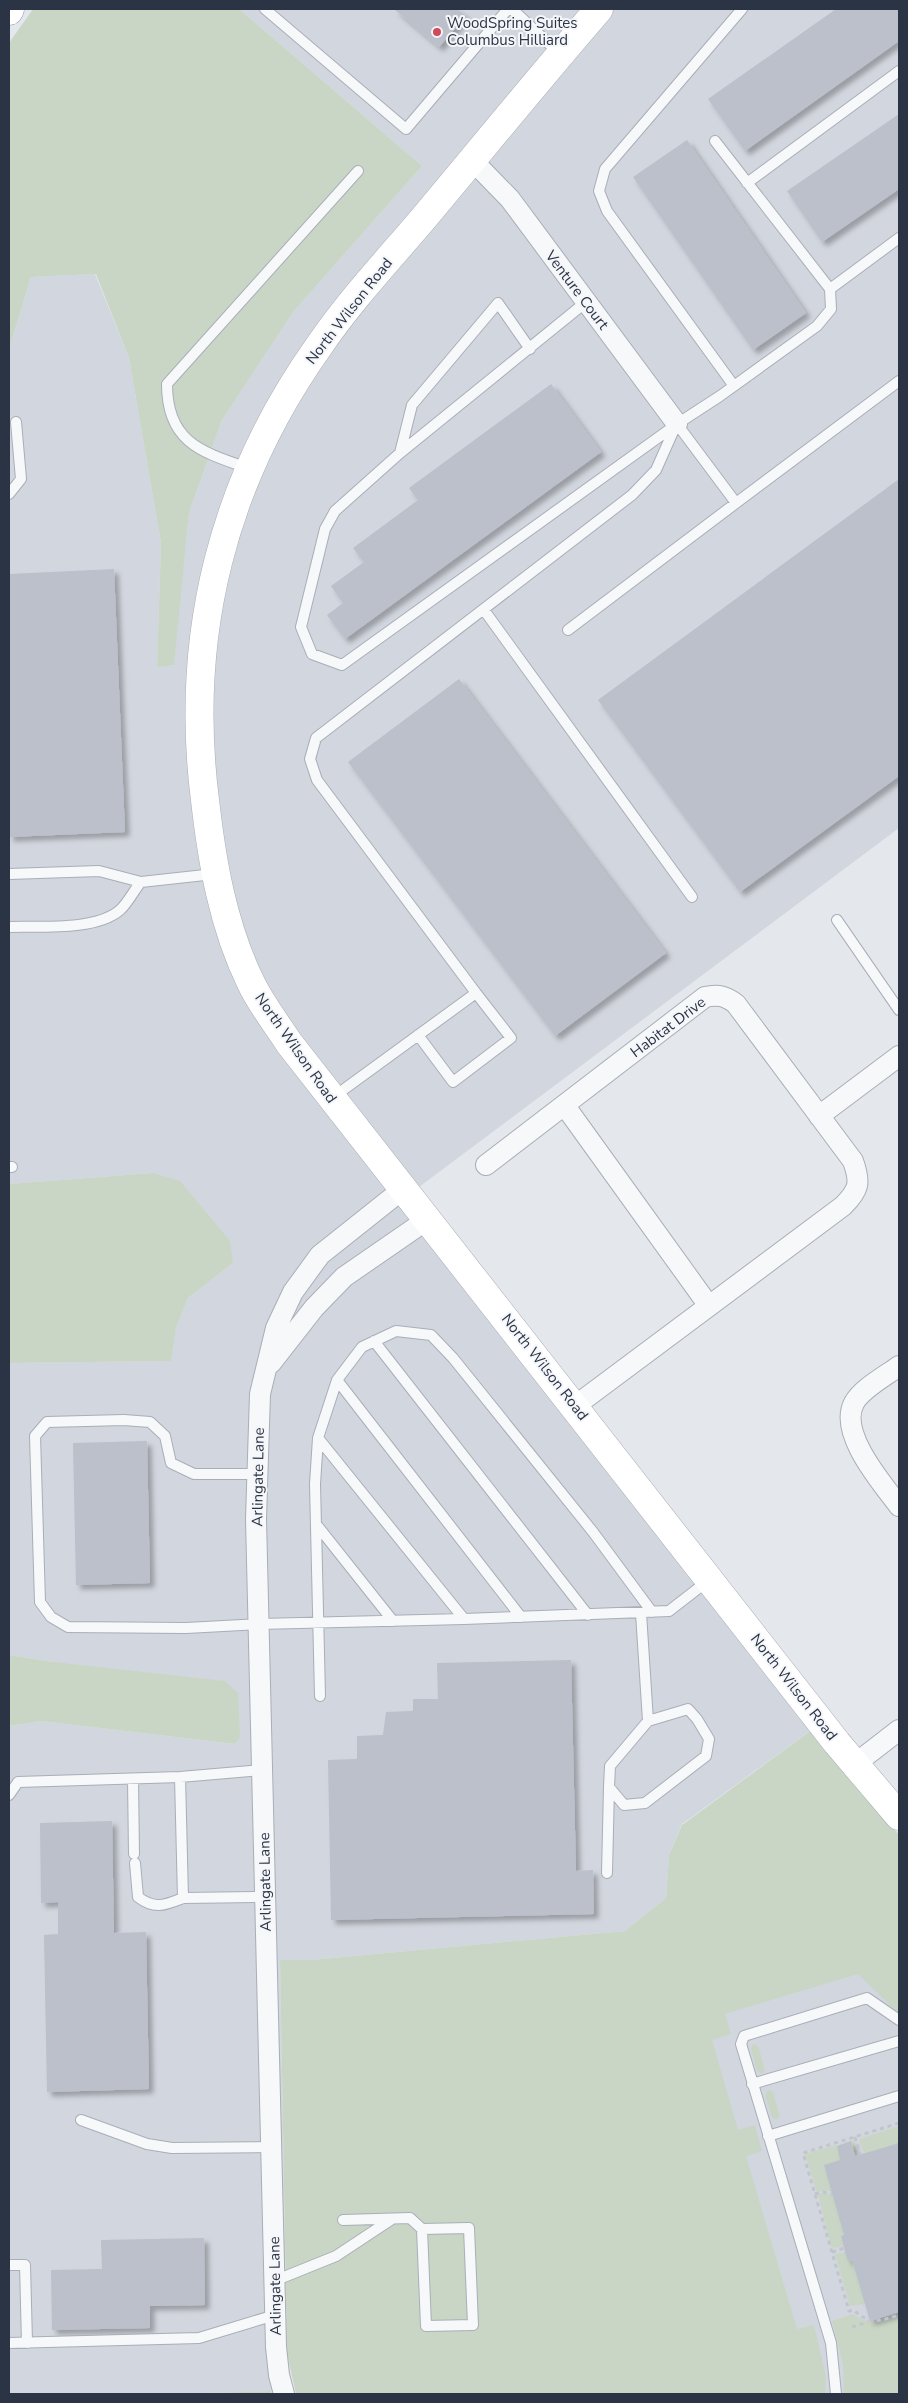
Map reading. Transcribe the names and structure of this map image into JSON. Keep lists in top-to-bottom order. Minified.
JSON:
{"streets":{"main road":["North Wilson Road"],"street":["Venture Court","Habitat Drive","Arlingate Lane"]},"crossings":[["Venture Court","North Wilson Road"],["North Wilson Road","Habitat Drive"],["North Wilson Road","Arlingate Lane"]],"places":["WoodSpring Suites Columbus Hilliard"]}
